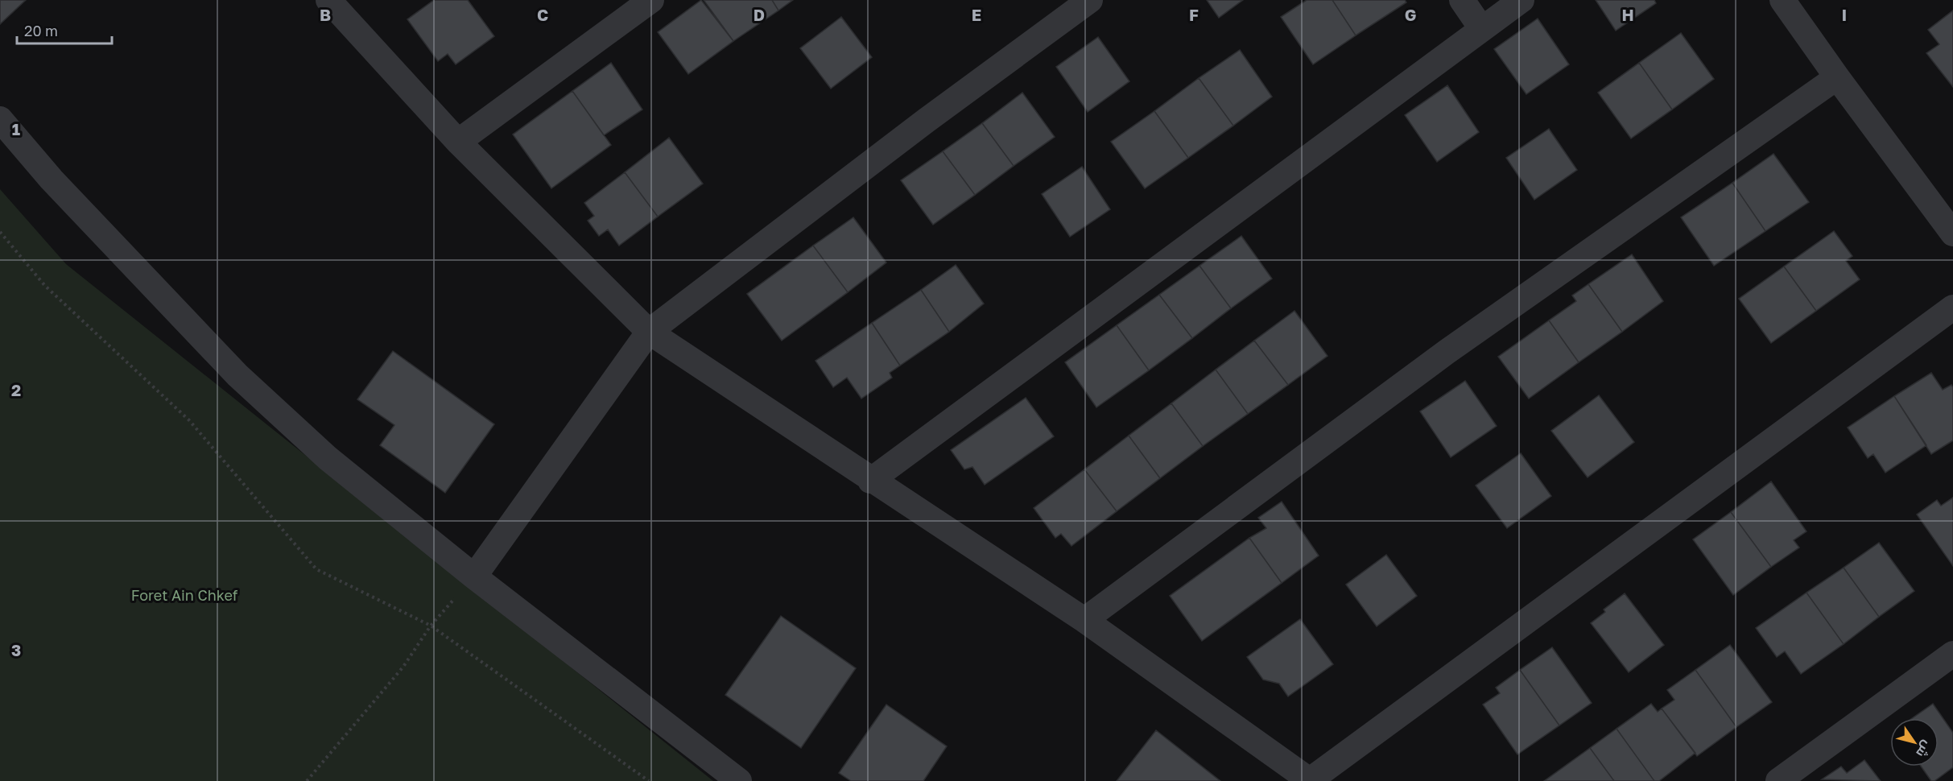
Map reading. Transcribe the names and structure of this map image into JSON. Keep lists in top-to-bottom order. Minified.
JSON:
{"parks":["Foret Ain Chkef"],"scale_bar":"20 m","north":"bottom right","grid":{"columns":["B","C","D","E","F","G","H","I"],"rows":["1","2","3"]}}
